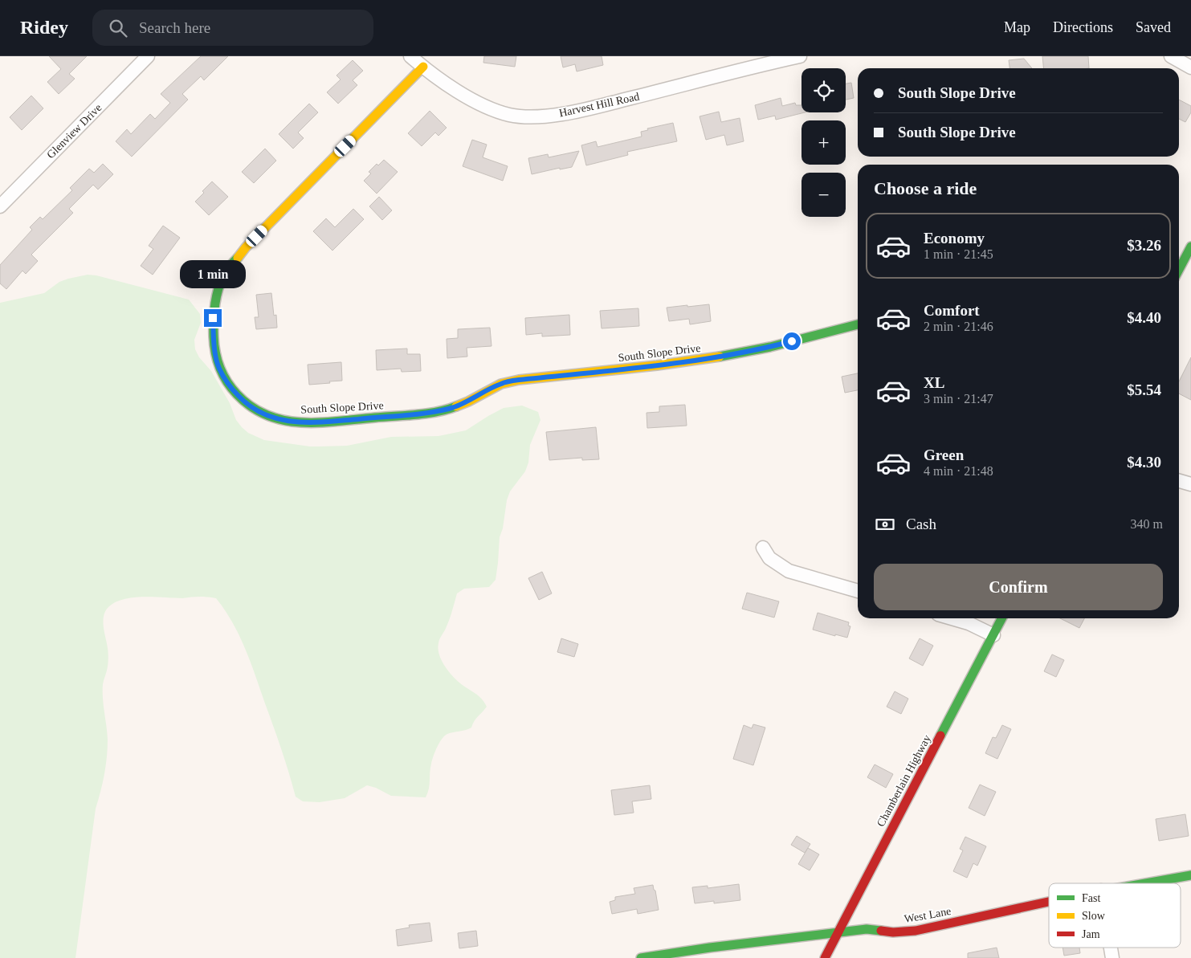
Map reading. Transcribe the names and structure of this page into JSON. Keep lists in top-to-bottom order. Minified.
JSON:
{"streets":{"street":["Harvest Hill Road","Glenview Drive","South Slope Drive","Chamberlain Highway","West Lane"]},"crossings":[["Harvest Hill Road","South Slope Drive"],["Chamberlain Highway","West Lane"]],"legend":["Fast","Slow","Jam"],"page":{"header":"Ridey","search":"Search here","nav":["Map","Directions","Saved"],"map_buttons":["+","−"],"banner":["South Slope Drive","South Slope Drive"],"heading":"Choose a ride","list":[{"name":"Economy","note":"1 min · 21:45","value":"$3.26"},{"name":"Comfort","note":"2 min · 21:46","value":"$4.40"},{"name":"XL","note":"3 min · 21:47","value":"$5.54"},{"name":"Green","note":"4 min · 21:48","value":"$4.30"}],"bubble":"1 min","pay":["Cash","340 m"],"buttons":"Confirm"}}
